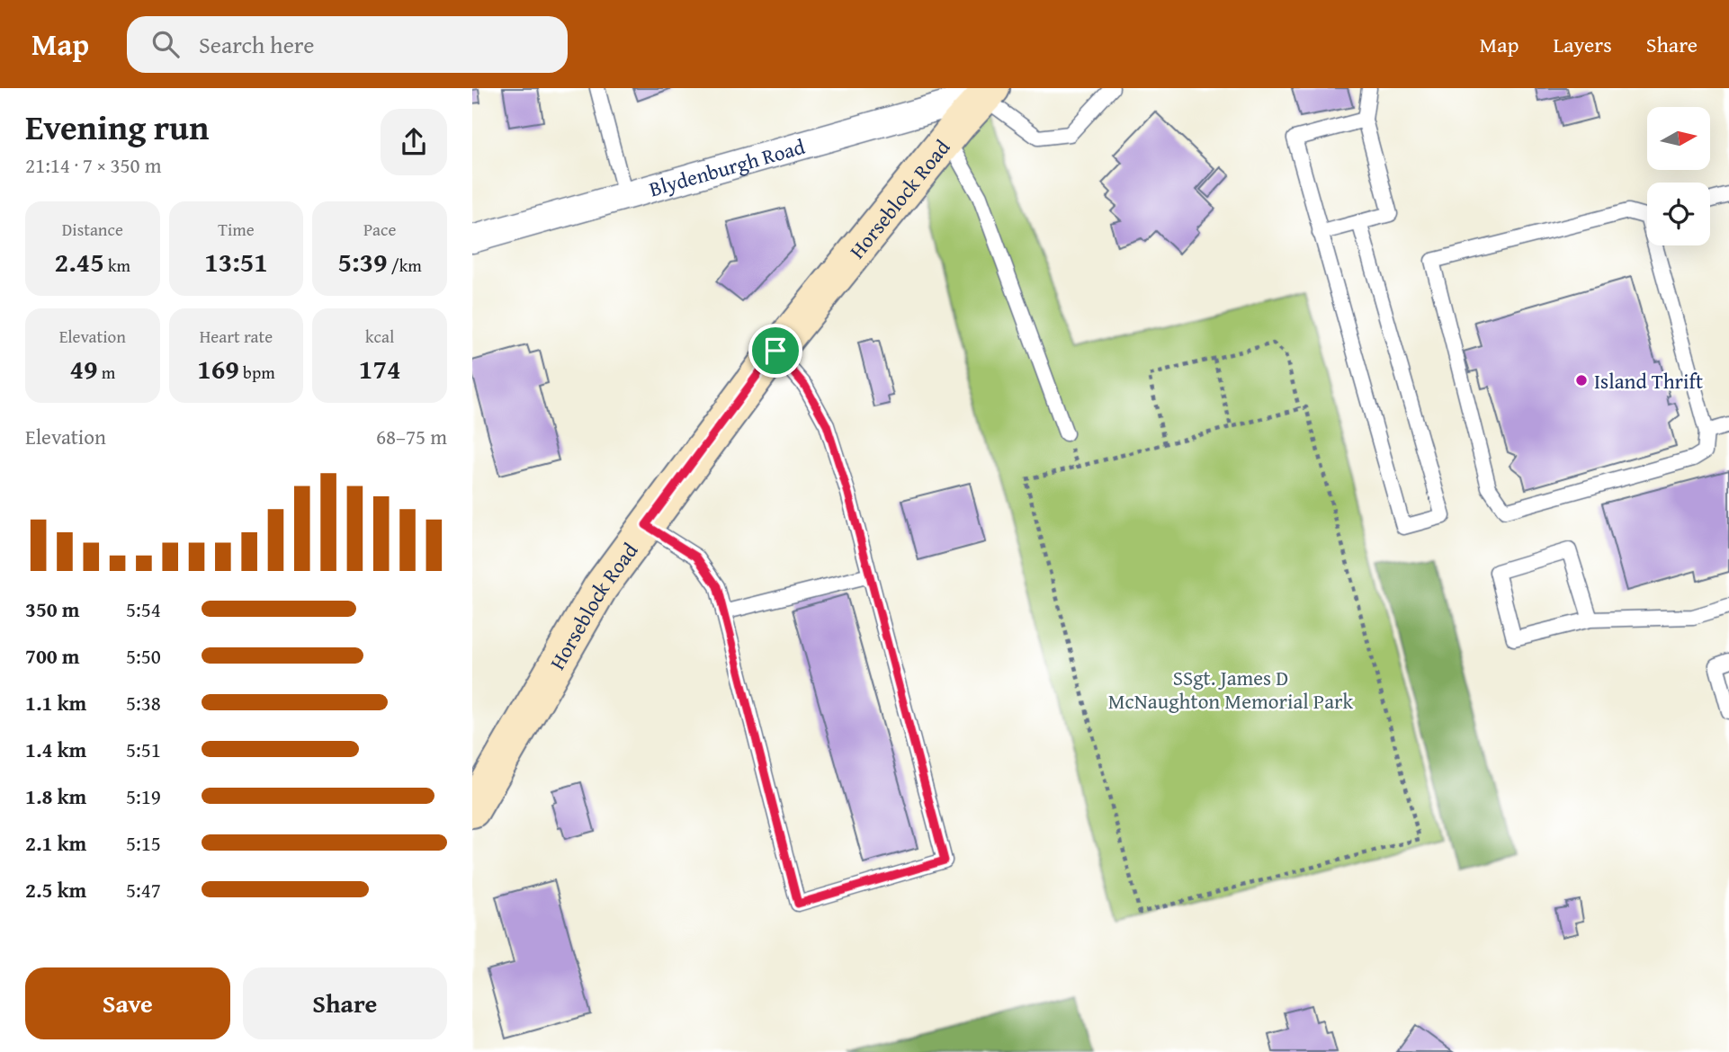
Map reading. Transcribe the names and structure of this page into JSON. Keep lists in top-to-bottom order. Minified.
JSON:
{"streets":{"street":["Blydenburgh Road","Horseblock Road"]},"crossings":[["Blydenburgh Road","Horseblock Road"]],"parks":["SSgt. James D McNaughton Memorial Park"],"places":["Island Thrift"],"north":"right","page":{"header":"Map","search":"Search here","nav":["Map","Layers","Share"],"heading":["Evening run","21:14 · 7 × 350 m"],"stats":[["Distance","2.45 km"],["Time","13:51"],["Pace","5:39 /km"],["Elevation","49 m"],["Heart rate","169 bpm"],["kcal","174"]],"chart":["Elevation","68–75 m"],"list":[{"name":"350 m","note":"5:54"},{"name":"700 m","note":"5:50"},{"name":"1.1 km","note":"5:38"},{"name":"1.4 km","note":"5:51"},{"name":"1.8 km","note":"5:19"},{"name":"2.1 km","note":"5:15"},{"name":"2.5 km","note":"5:47"}],"buttons":["Save","Share"]}}
